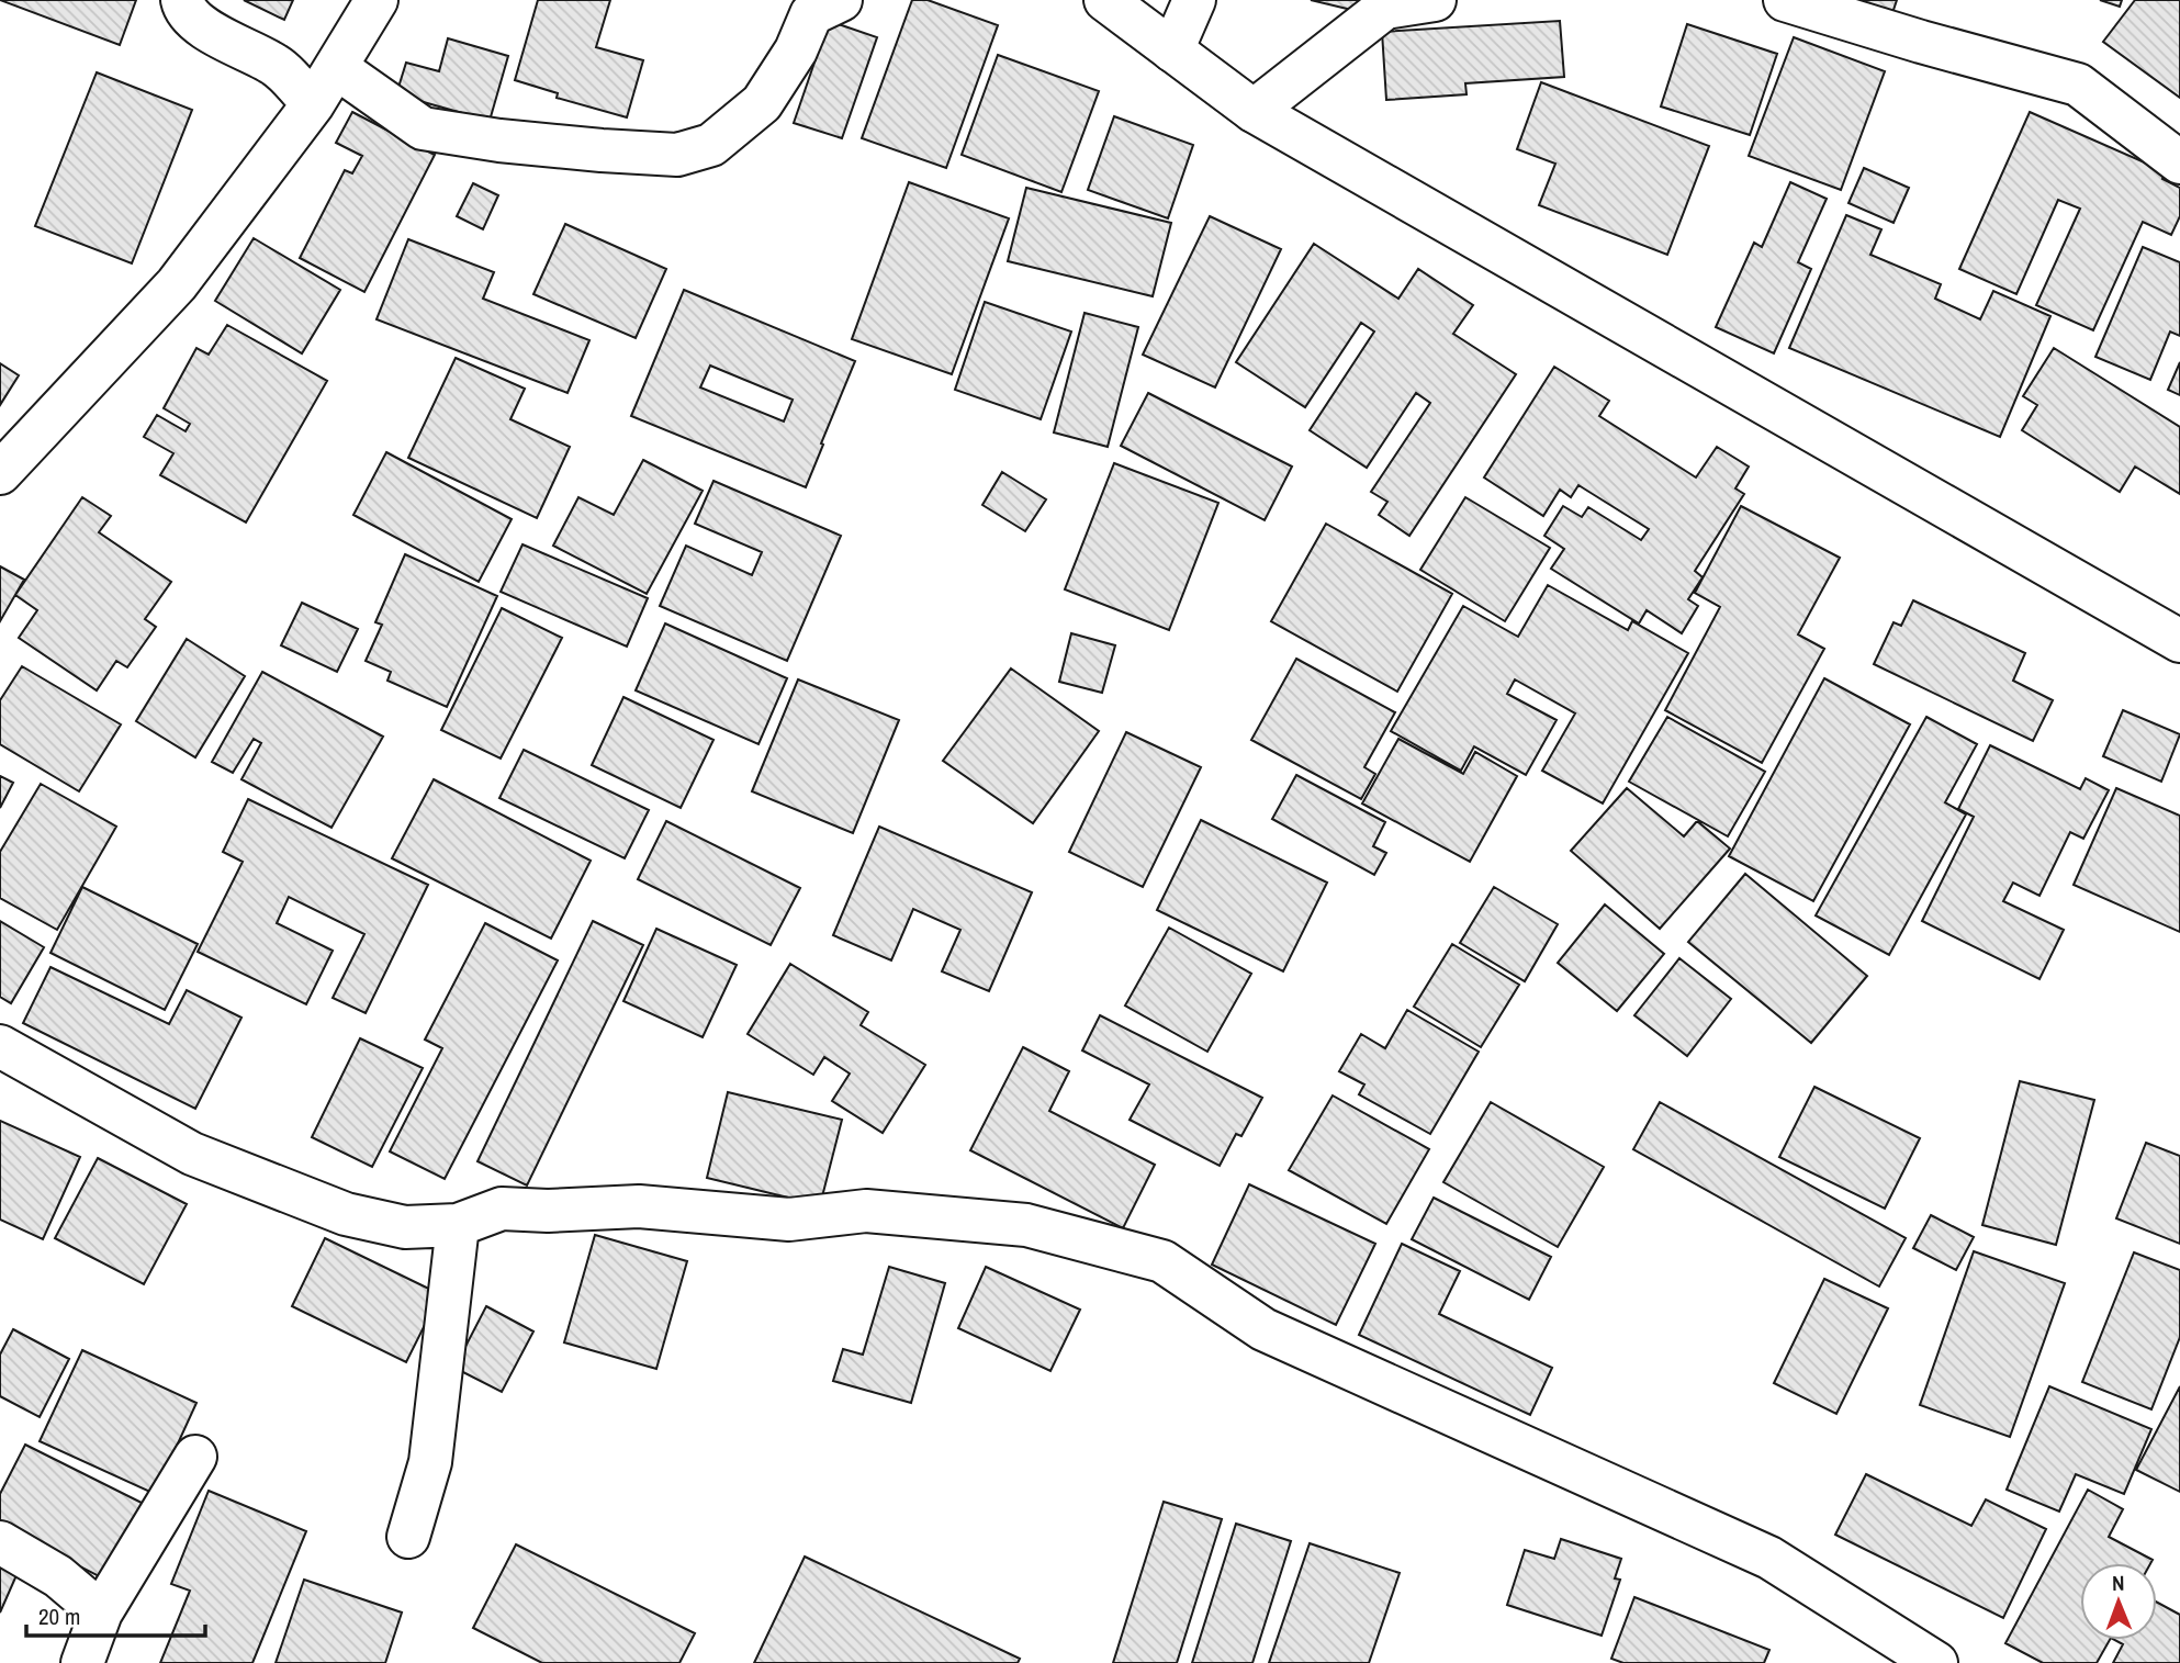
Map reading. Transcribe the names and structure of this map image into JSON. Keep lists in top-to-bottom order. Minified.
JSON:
{"scale_bar":"20 m","north":"top"}
